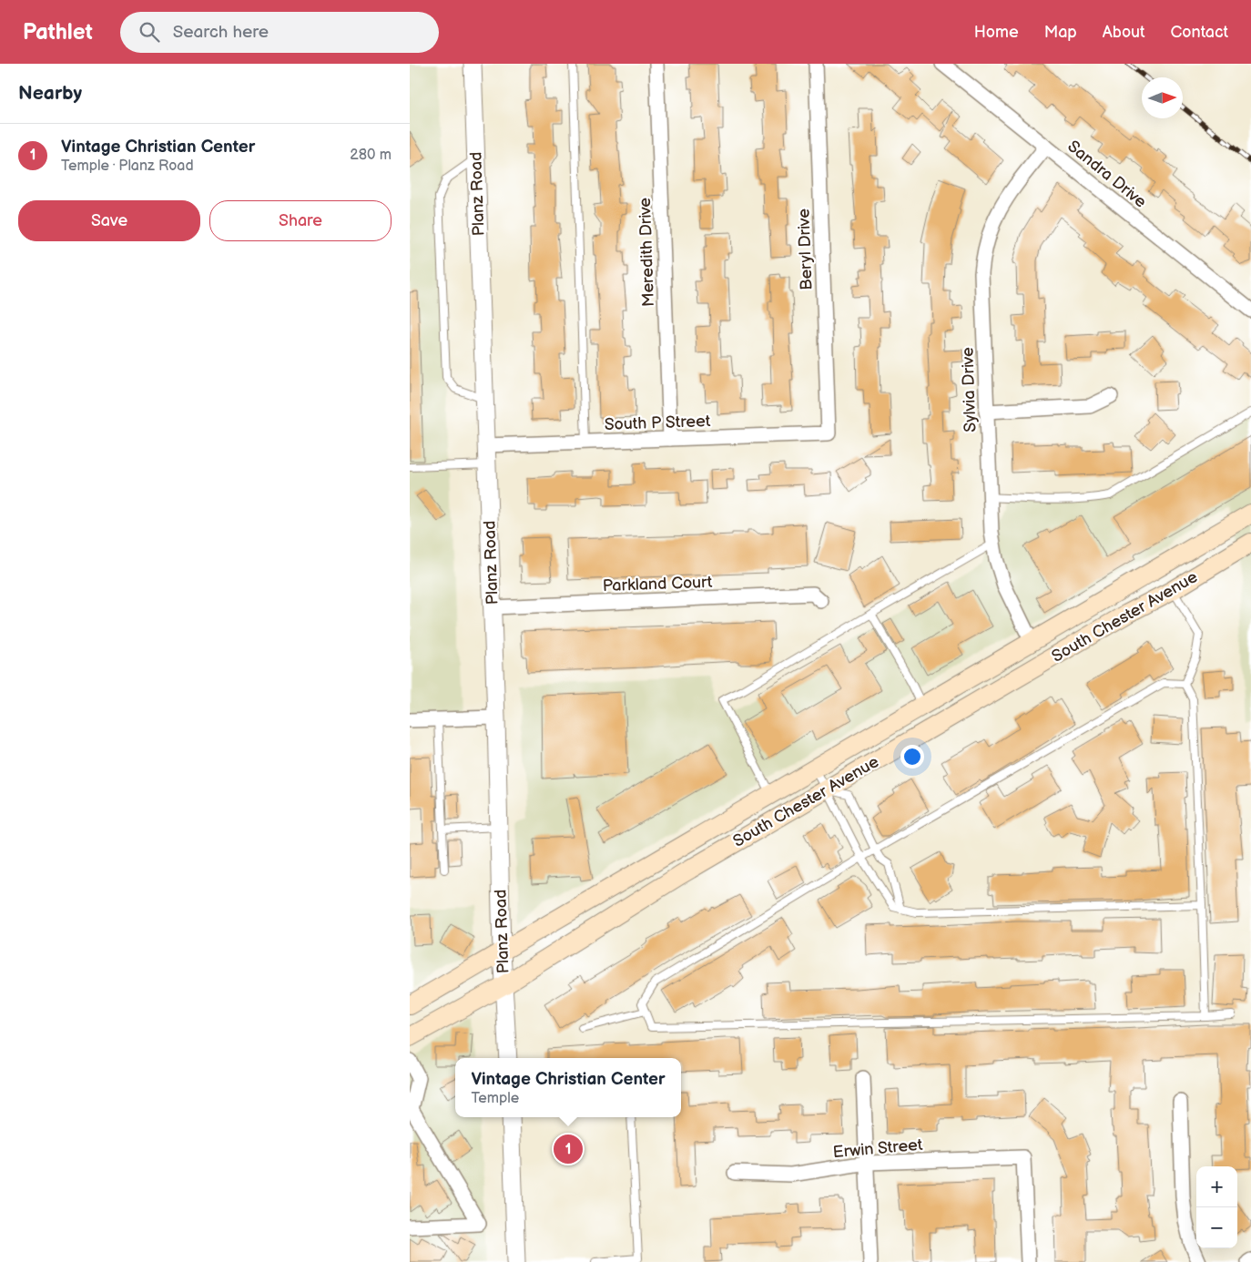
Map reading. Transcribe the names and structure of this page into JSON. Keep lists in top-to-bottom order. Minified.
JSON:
{"streets":{"main road":["South Chester Avenue"],"street":["Sandra Drive","Planz Road","Beryl Drive","Meredith Drive","Sylvia Drive","South P Street","Parkland Court","Erwin Street"]},"crossings":[["Sandra Drive","Sylvia Drive"],["Planz Road","South P Street"],["Planz Road","Parkland Court"],["Planz Road","South Chester Avenue"],["Beryl Drive","South P Street"],["Meredith Drive","South P Street"],["Sylvia Drive","South Chester Avenue"]],"north":"right","page":{"header":"Pathlet","search":"Search here","nav":["Home","Map","About","Contact"],"heading":"Nearby","list":[{"mark":"1","name":"Vintage Christian Center","note":"Temple · Planz Road","value":"280 m"}],"buttons":["Save","Share"],"popup":["Vintage Christian Center","Temple"],"pins":"1","map_buttons":["+","−"]}}
